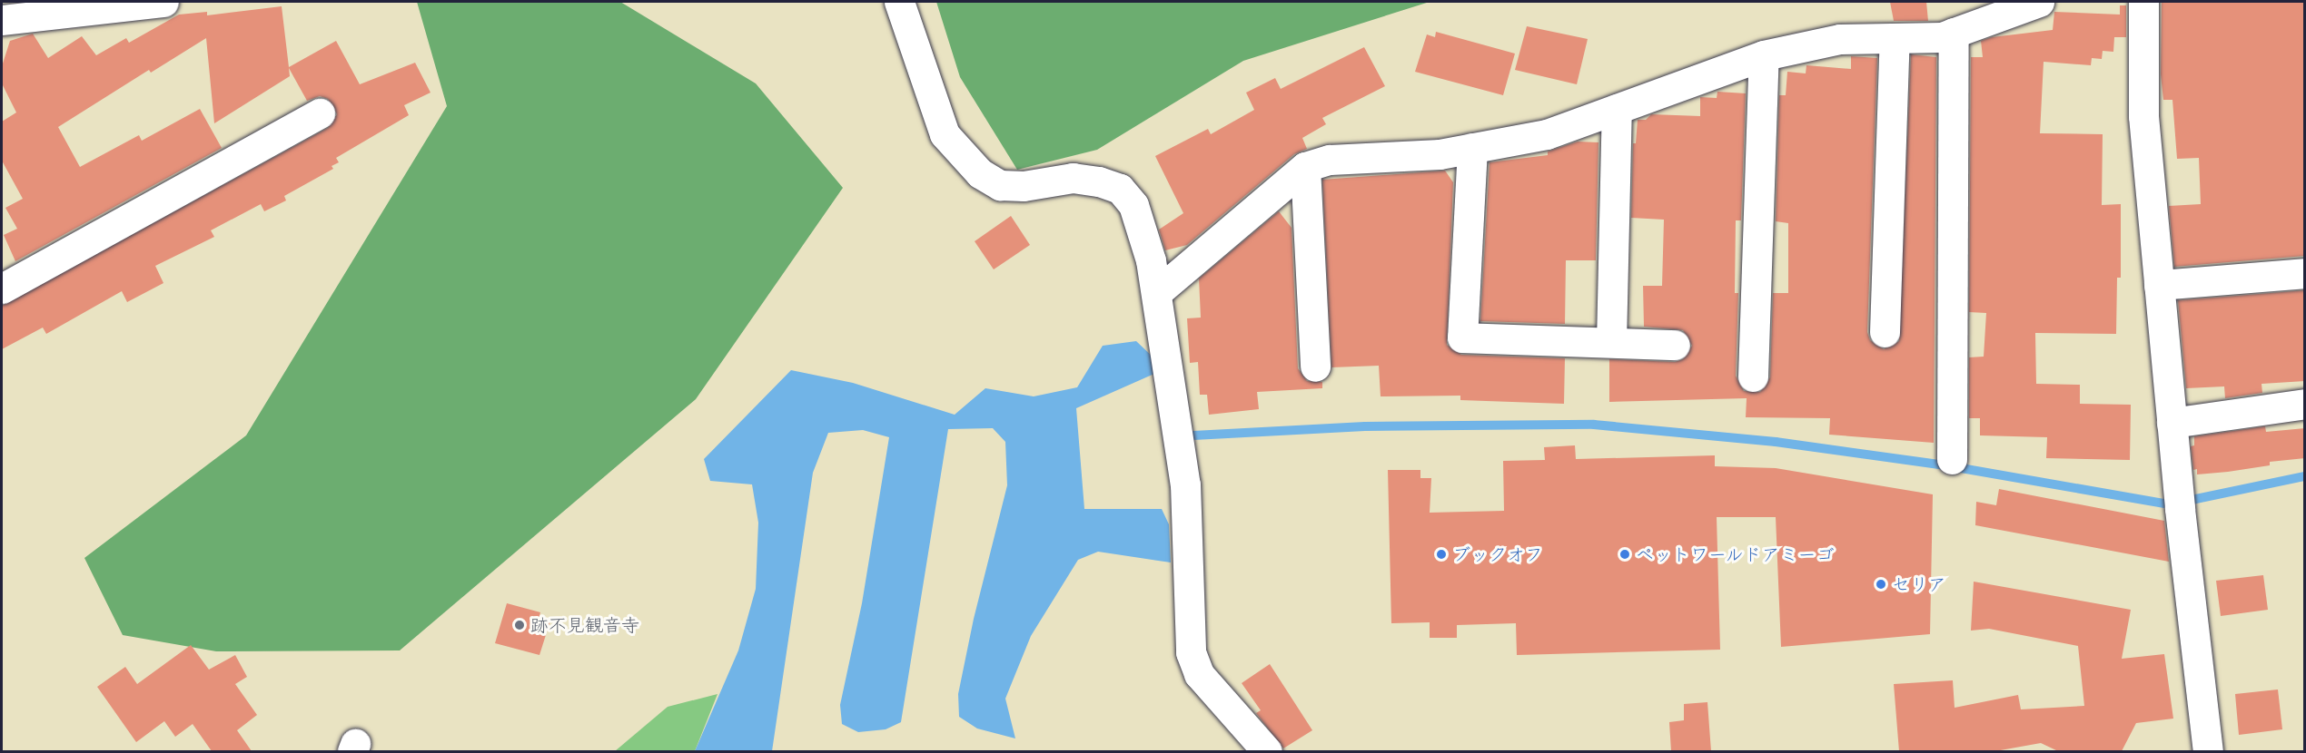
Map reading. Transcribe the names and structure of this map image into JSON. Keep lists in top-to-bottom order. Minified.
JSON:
{"places":["ブックオフ","ペットワールドアミーゴ","セリア","跡不見観音寺"]}
